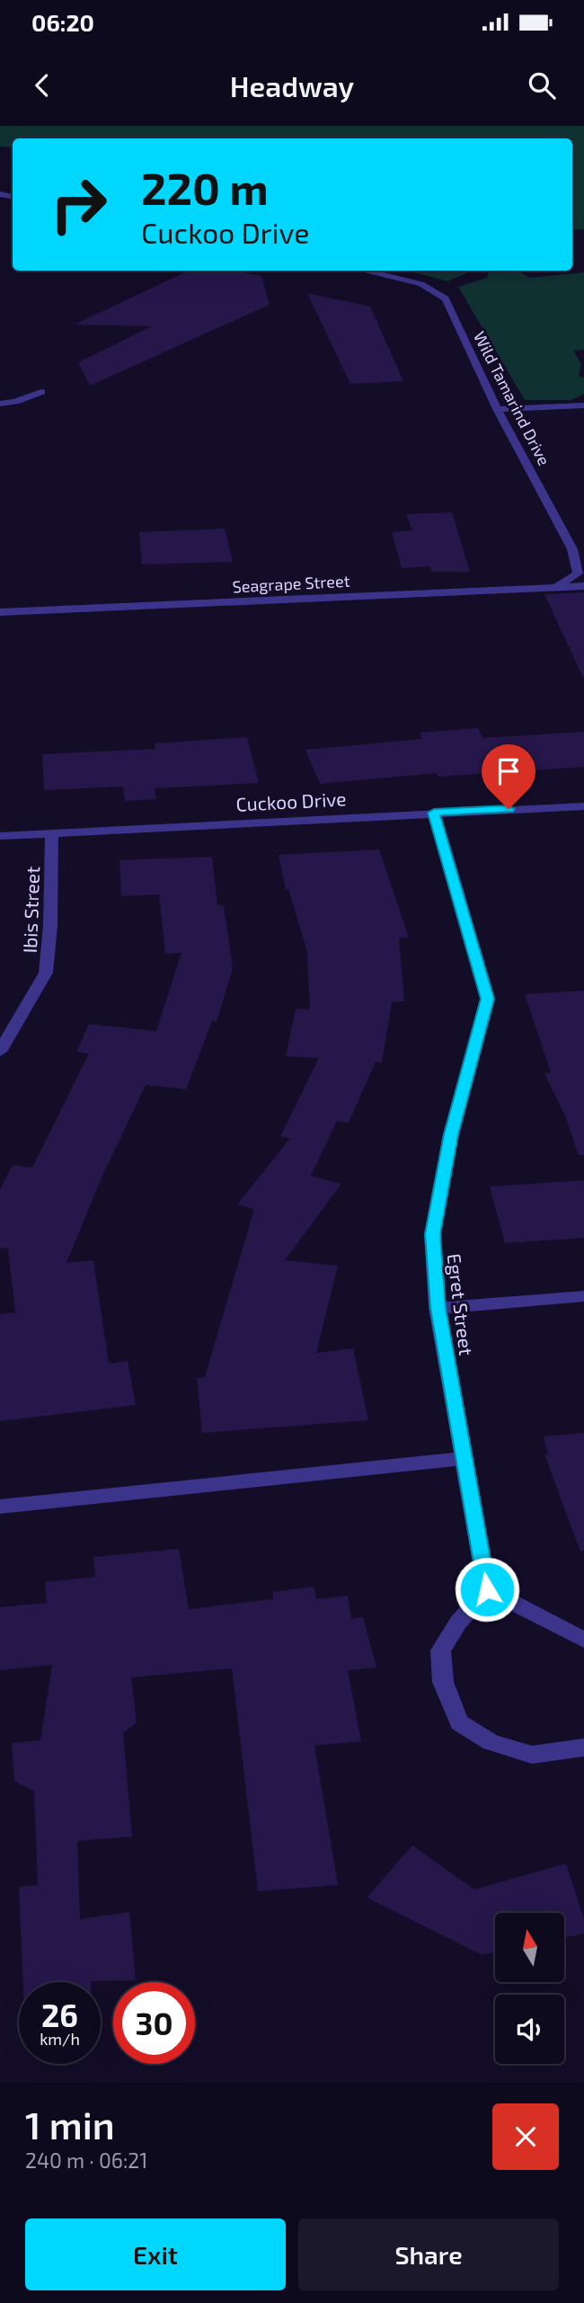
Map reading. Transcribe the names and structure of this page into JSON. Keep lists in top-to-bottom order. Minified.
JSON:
{"streets":{"street":["Wild Tamarind Drive","Seagrape Street","Cuckoo Drive","Ibis Street","Egret Street"]},"crossings":[["Wild Tamarind Drive","Seagrape Street"],["Cuckoo Drive","Ibis Street"],["Cuckoo Drive","Egret Street"]],"north":"top","page":{"status":"06:20","header":"Headway","turn":["220 m","Cuckoo Drive"],"speed":"26 km/h","limit":"30","heading":["1 min","240 m · 06:21"],"buttons":["Exit","Share"]}}
